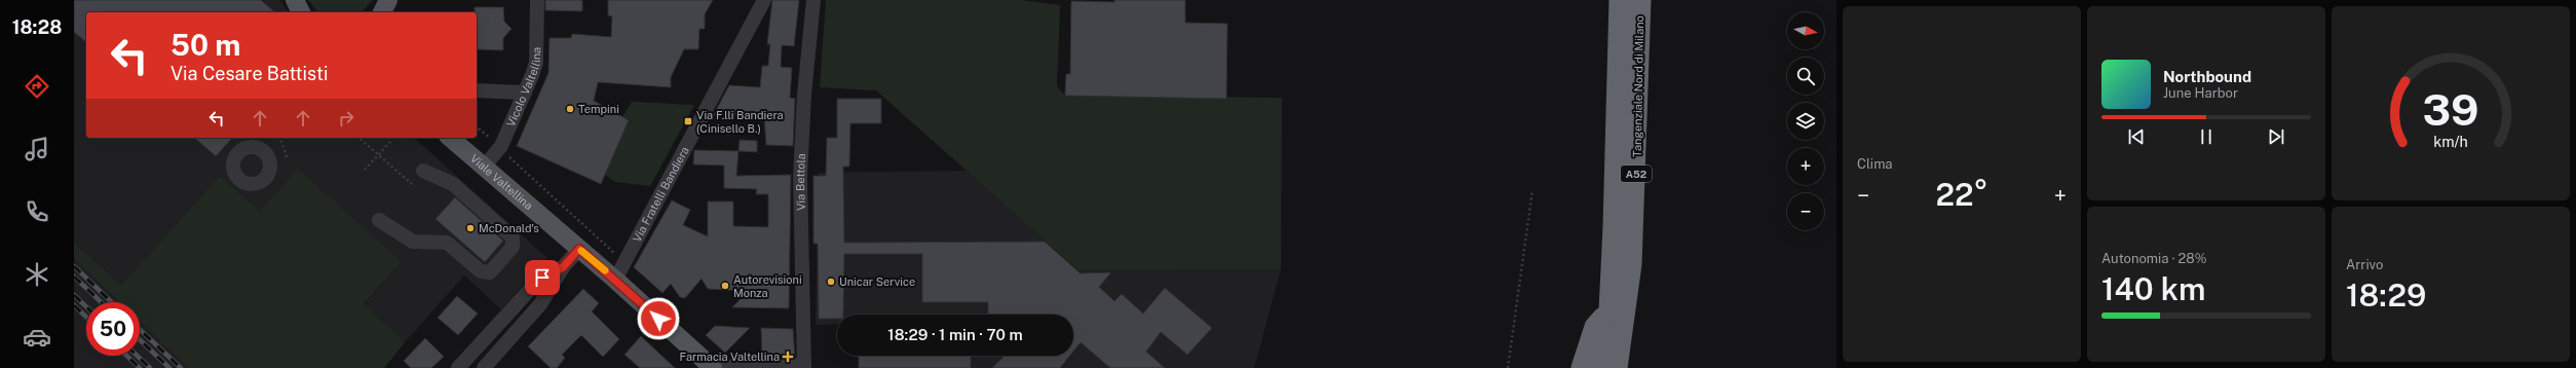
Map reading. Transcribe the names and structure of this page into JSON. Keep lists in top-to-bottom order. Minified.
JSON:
{"streets":{"highway":["Tangenziale Nord di Milano","A52"],"main road":["Viale Valtellina"],"street":["Vicolo Valtellina","Via Bettola","Via Fratelli Bandiera"]},"crossings":[["Vicolo Valtellina","Viale Valtellina"],["Viale Valtellina","Via Bettola"],["Viale Valtellina","Via Fratelli Bandiera"]],"places":{"other":["Tempini","McDonald's","Unicar Service","Autorevisioni Monza"],"transit":["Via F.lli Bandiera (Cinisello B.)"],"health":["Farmacia Valtellina"]},"north":"right","page":{"tabs":"18:28","tile":["Clima",["Autonomia · 28%","140 km"],["Arrivo","18:29"]],"map_buttons":["+","−"],"turn":["50 m","Via Cesare Battisti"],"song":["Northbound","June Harbor"],"heat":["−","22°","+"],"limit":"50","trip":"18:29 · 1 min · 70 m","gauge":["39","km/h"]}}
